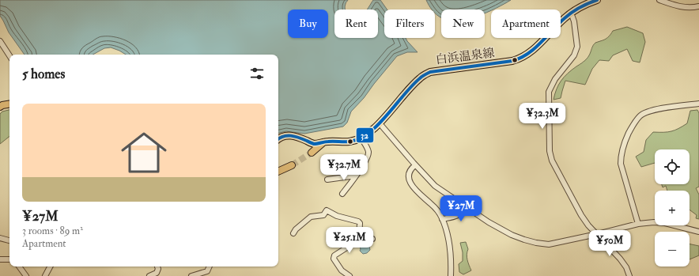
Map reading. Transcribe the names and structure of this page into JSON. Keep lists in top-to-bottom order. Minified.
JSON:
{"streets":{"main road":["白浜温泉線"]},"lines":["transit line 32"],"page":{"chip":["Buy","Rent","Filters","New","Apartment"],"heading":"5 homes","list":[{"name":"¥27M","note":"3 rooms · 89 m² · Apartment"}],"price":["¥32.3M","¥32.7M","¥27M","¥25.1M","¥50M"],"map_buttons":["+","−"]}}
